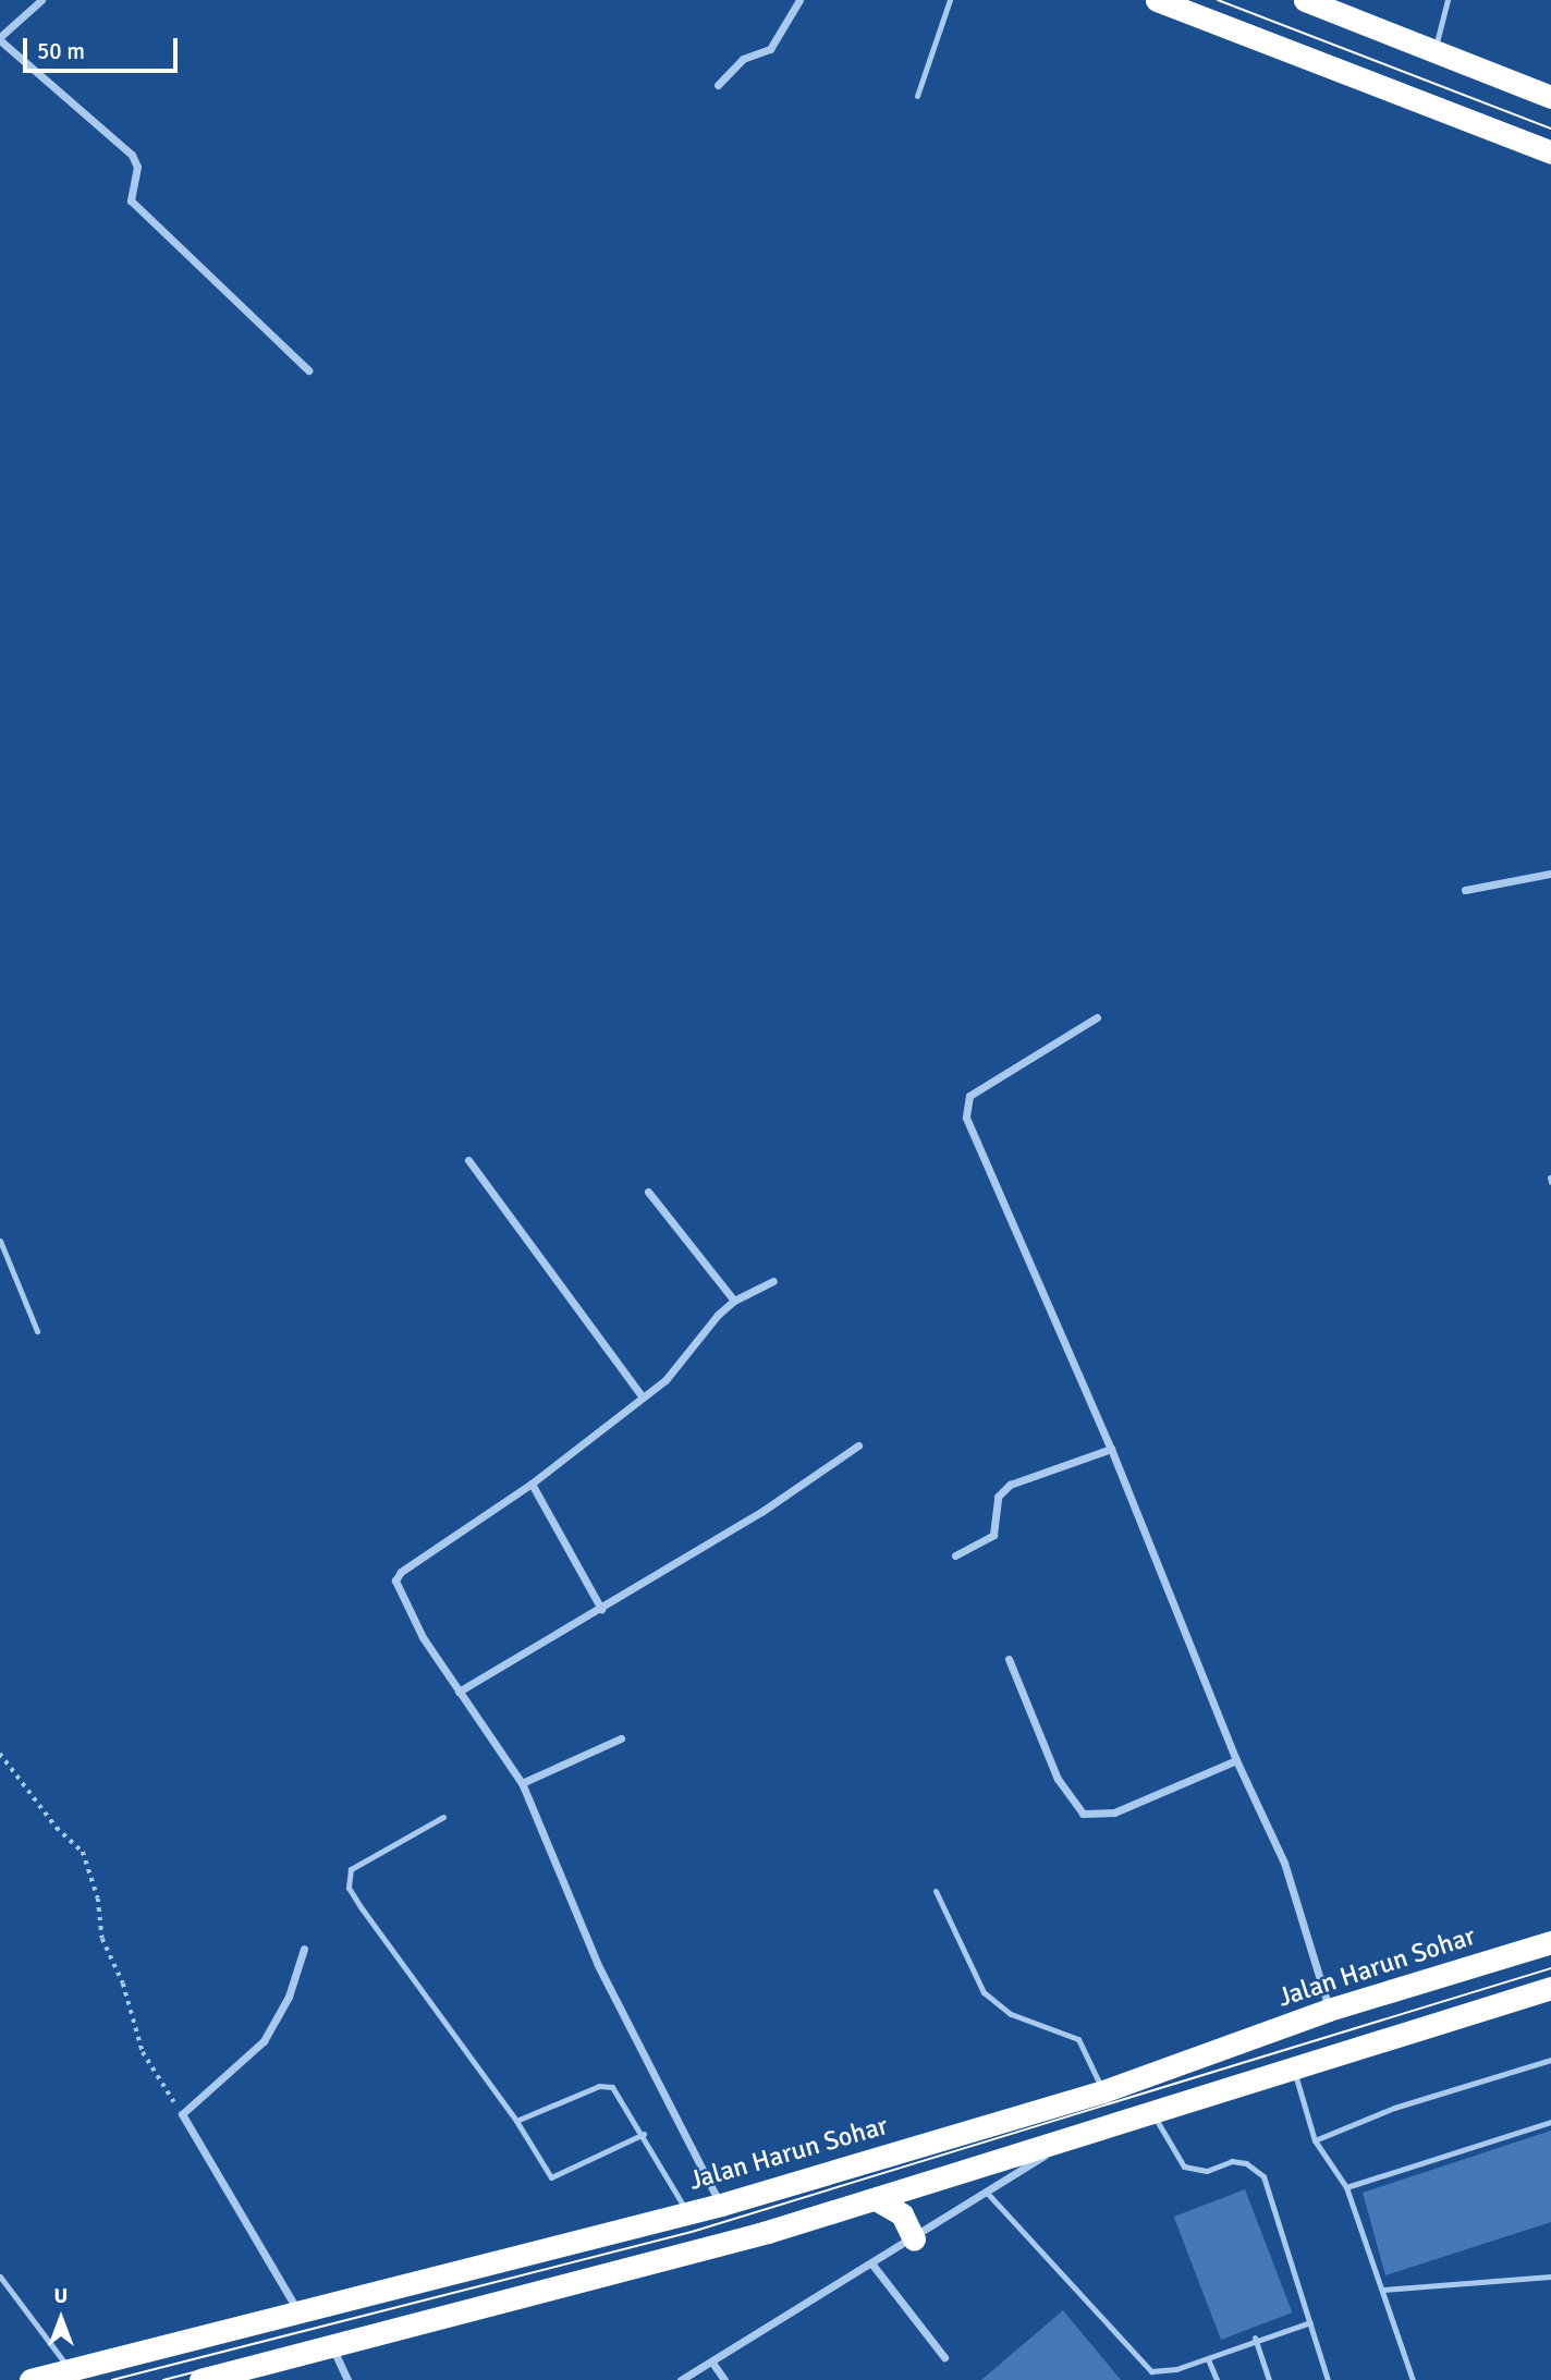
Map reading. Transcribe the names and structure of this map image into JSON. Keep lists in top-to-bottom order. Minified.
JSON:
{"streets":{"highway":["Jalan Harun Sohar"]},"scale_bar":"50 m","north":"top"}
